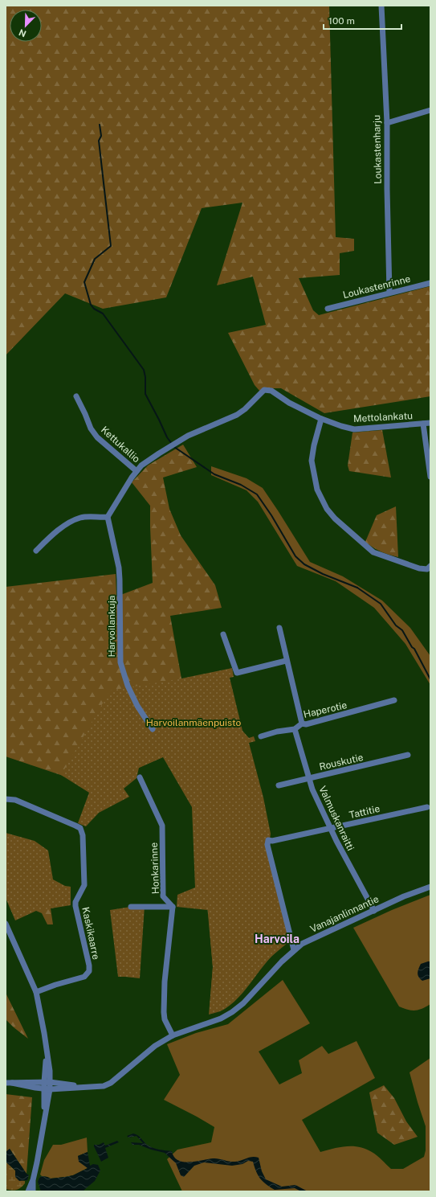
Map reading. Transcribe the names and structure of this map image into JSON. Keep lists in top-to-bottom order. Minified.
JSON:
{"streets":{"street":["Loukastenharju","Loukastenrinne","Mettolankatu","Kettukallio","Harvoilankuja","Haperotie","Rouskutie","Tattitie","Valmuskanraitti","Honkarinne","Vanajanlinnantie","Kaskikaarre"]},"crossings":[["Loukastenharju","Loukastenrinne"],["Mettolankatu","Kettukallio"],["Haperotie","Valmuskanraitti"],["Rouskutie","Valmuskanraitti"],["Tattitie","Valmuskanraitti"],["Tattitie","Vanajanlinnantie"],["Valmuskanraitti","Vanajanlinnantie"]],"districts":["Harvoila"],"parks":["Harvoilanmäenpuisto"],"scale_bar":"100 m","north":"bottom left"}
